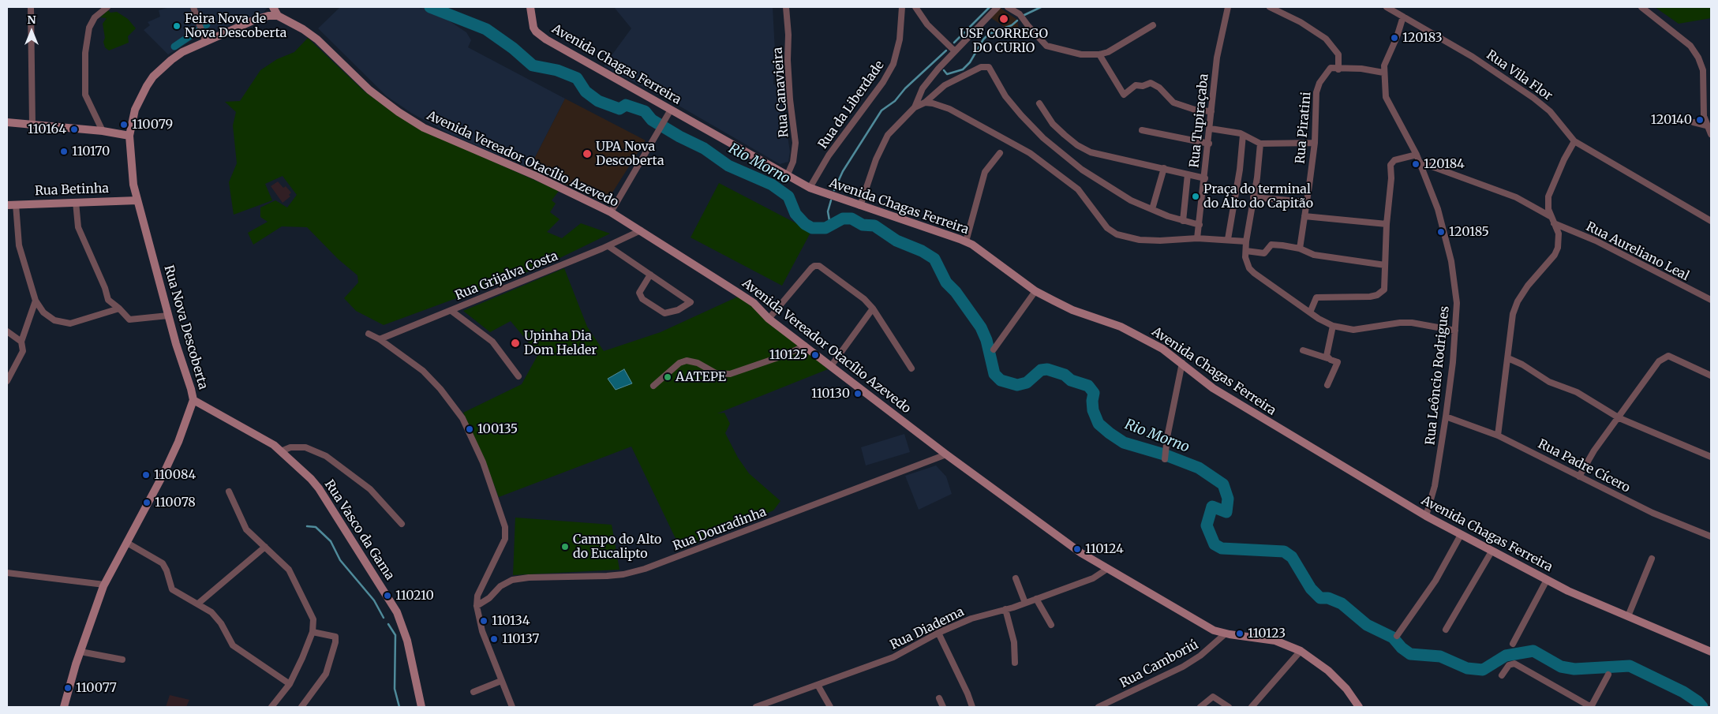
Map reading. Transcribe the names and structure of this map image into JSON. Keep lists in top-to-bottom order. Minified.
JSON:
{"streets":{"main road":["Avenida Chagas Ferreira","Avenida Vereador Otacílio Azevedo","Rua Betinha","Rua Nova Descoberta","Rua Vasco da Gama"],"street":["Rua Vila Flor","Rua Canavieira","Rua da Liberdade","Rua Tupiraçaba","Rua Piratini","Rua Aureliano Leal","Rua Grijalva Costa","Rua Leôncio Rodrigues","Rua Padre Cícero","Rua Douradinha","Rua Diadema","Rua Camboriú"]},"crossings":[["Avenida Chagas Ferreira","Rua Canavieira"],["Avenida Chagas Ferreira","Rua da Liberdade"],["Avenida Chagas Ferreira","Rua Leôncio Rodrigues"],["Rua Vila Flor","Rua Leôncio Rodrigues"],["Avenida Vereador Otacílio Azevedo","Rua Grijalva Costa"],["Avenida Vereador Otacílio Azevedo","Rua Nova Descoberta"],["Avenida Vereador Otacílio Azevedo","Rua Douradinha"],["Avenida Vereador Otacílio Azevedo","Rua Diadema"],["Avenida Vereador Otacílio Azevedo","Rua Camboriú"],["Rua Betinha","Rua Nova Descoberta"],["Rua Nova Descoberta","Rua Vasco da Gama"],["Rua Leôncio Rodrigues","Rua Padre Cícero"]],"water":["Rio Morno"],"places":["USF CORREGO DO CURIO","Feira Nova de Nova Descoberta","120183","120140","110079","110164","110170","UPA Nova Descoberta","120184","Praça do terminal do Alto do Capitão","120185","Upinha Dia Dom Helder","110125","AATEPE","110130","100135","110084","110078","Campo do Alto do Eucalipto","110124","110210","110134","110123","110137","110077"],"north":"top"}
